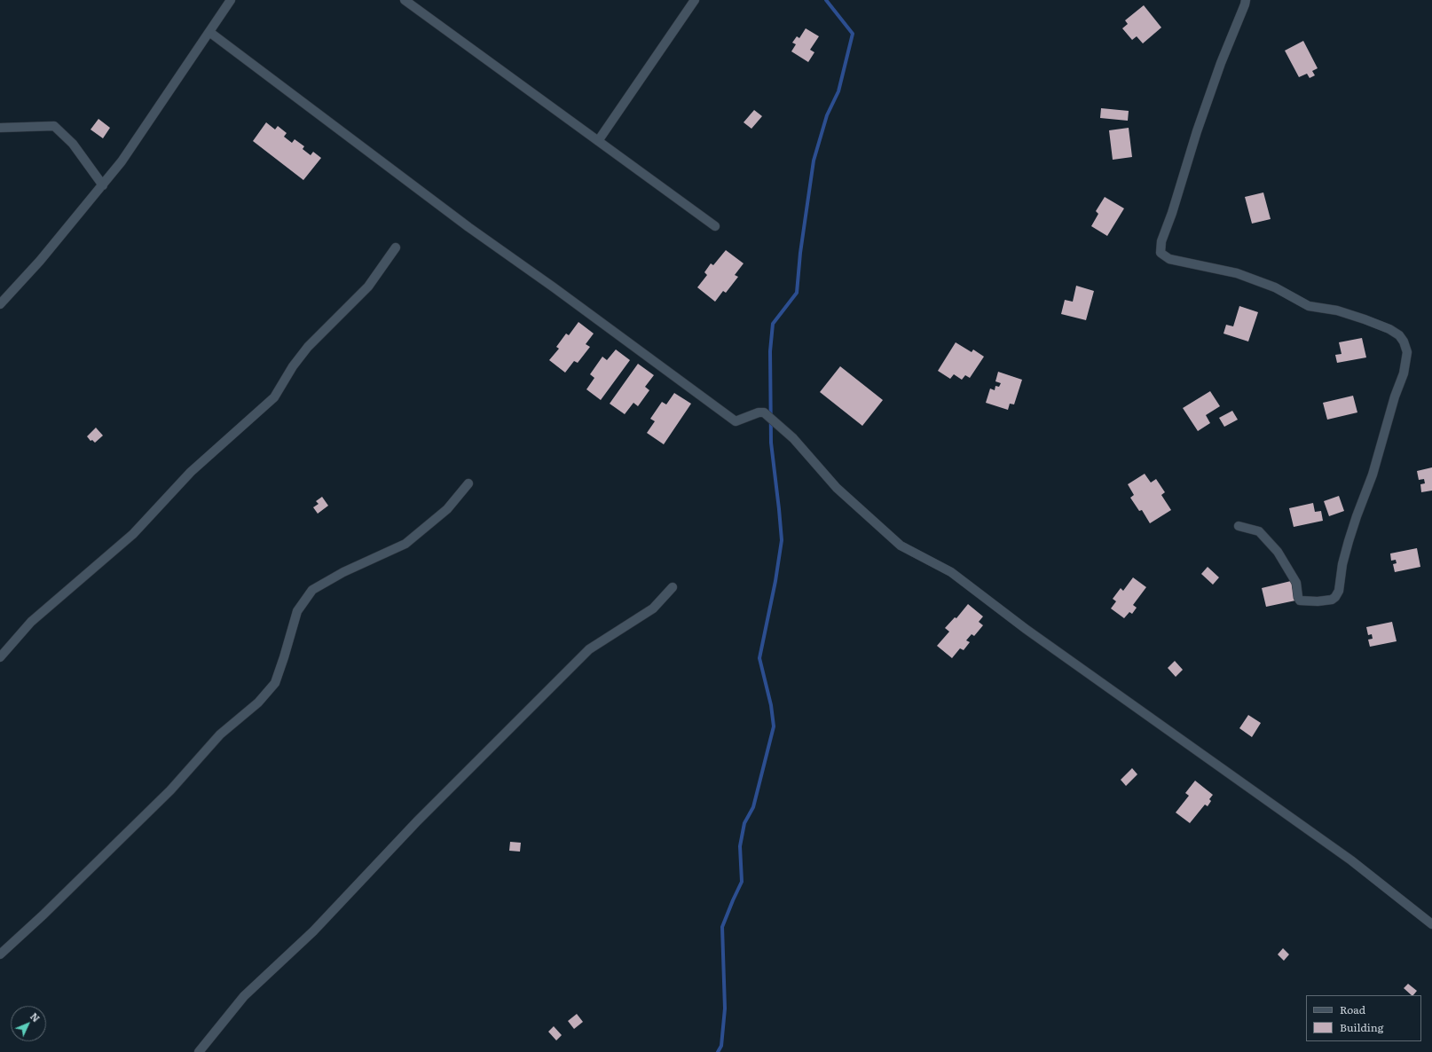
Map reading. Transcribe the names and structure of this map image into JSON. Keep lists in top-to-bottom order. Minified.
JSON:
{"legend":["Road","Building"],"north":"top right"}
